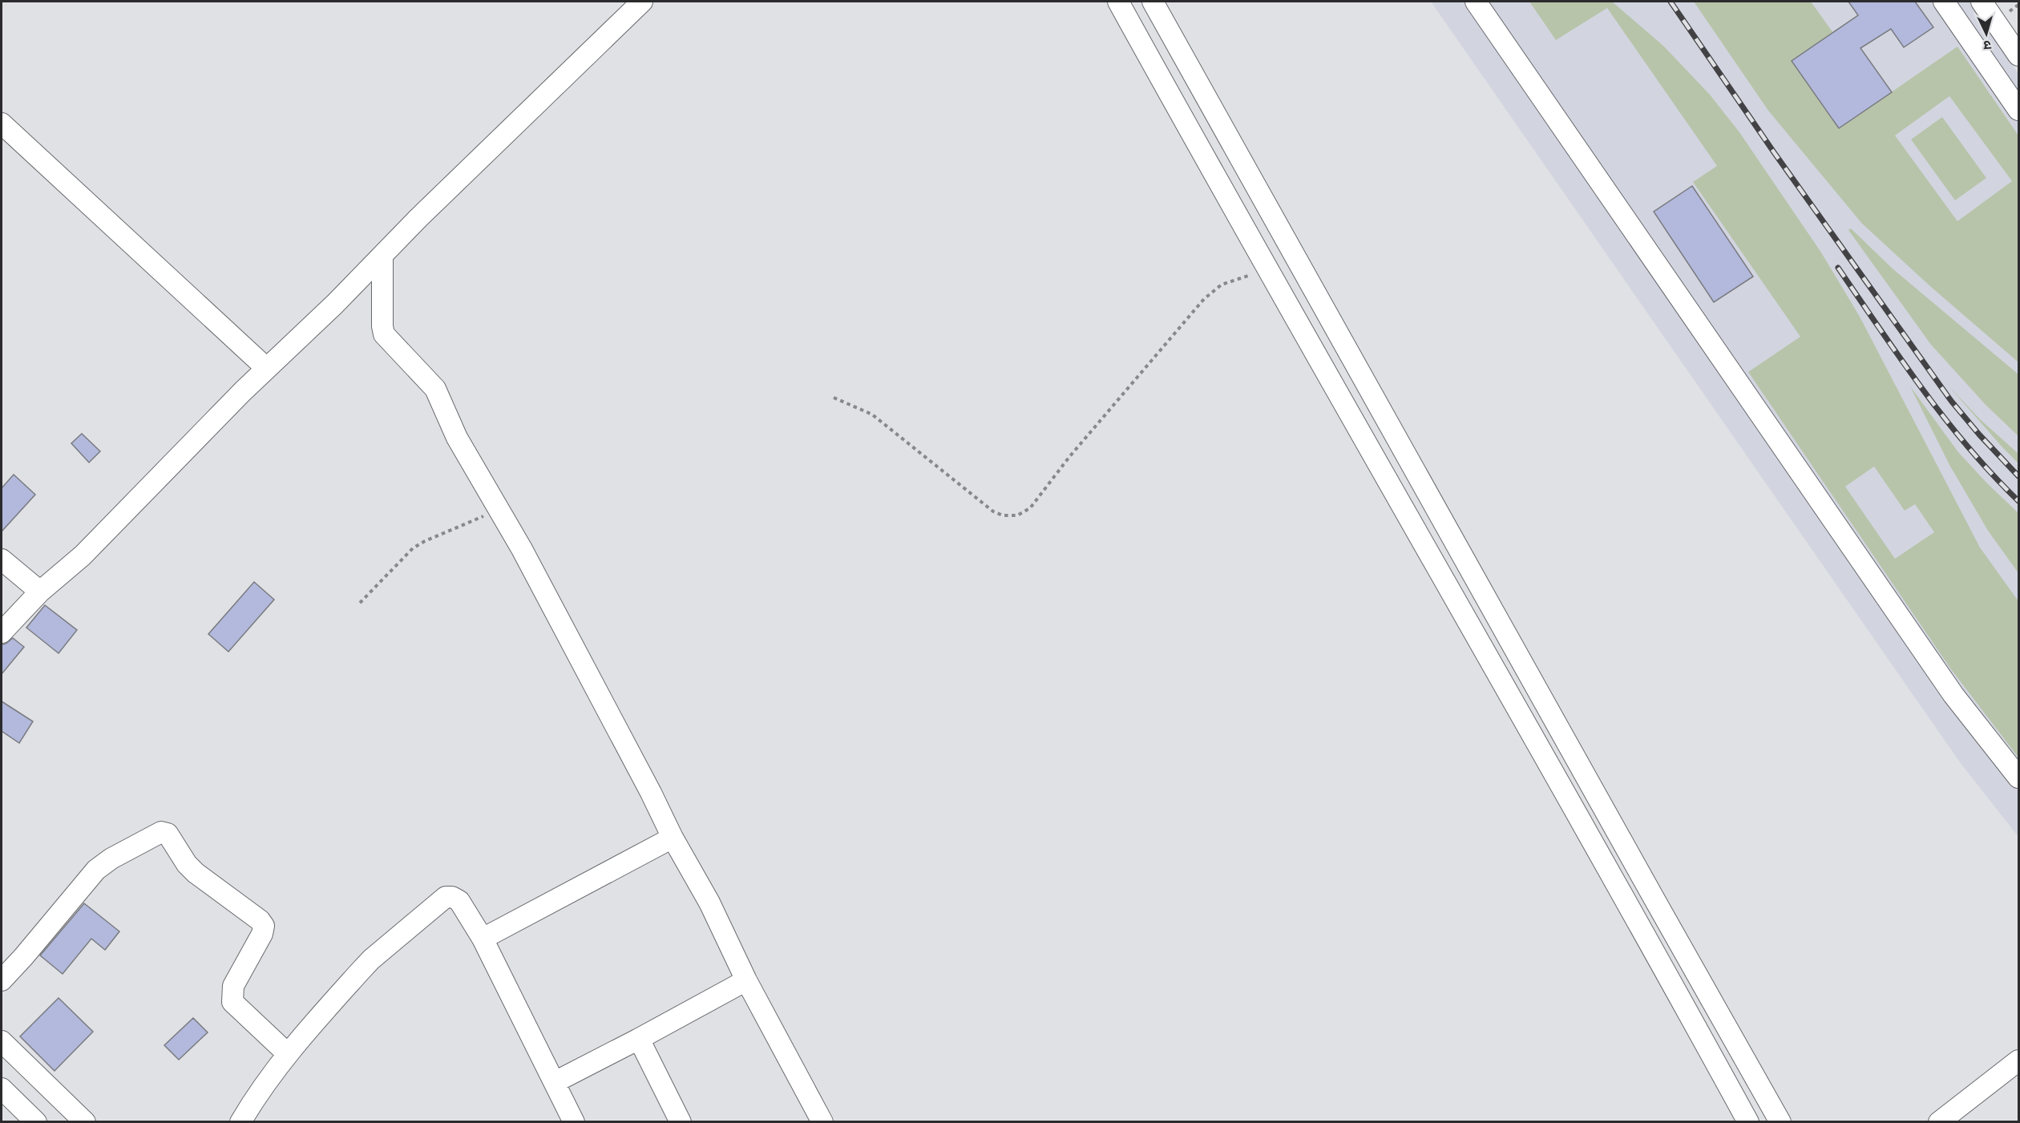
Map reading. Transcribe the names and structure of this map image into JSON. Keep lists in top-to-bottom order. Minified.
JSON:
{"north":"bottom"}
